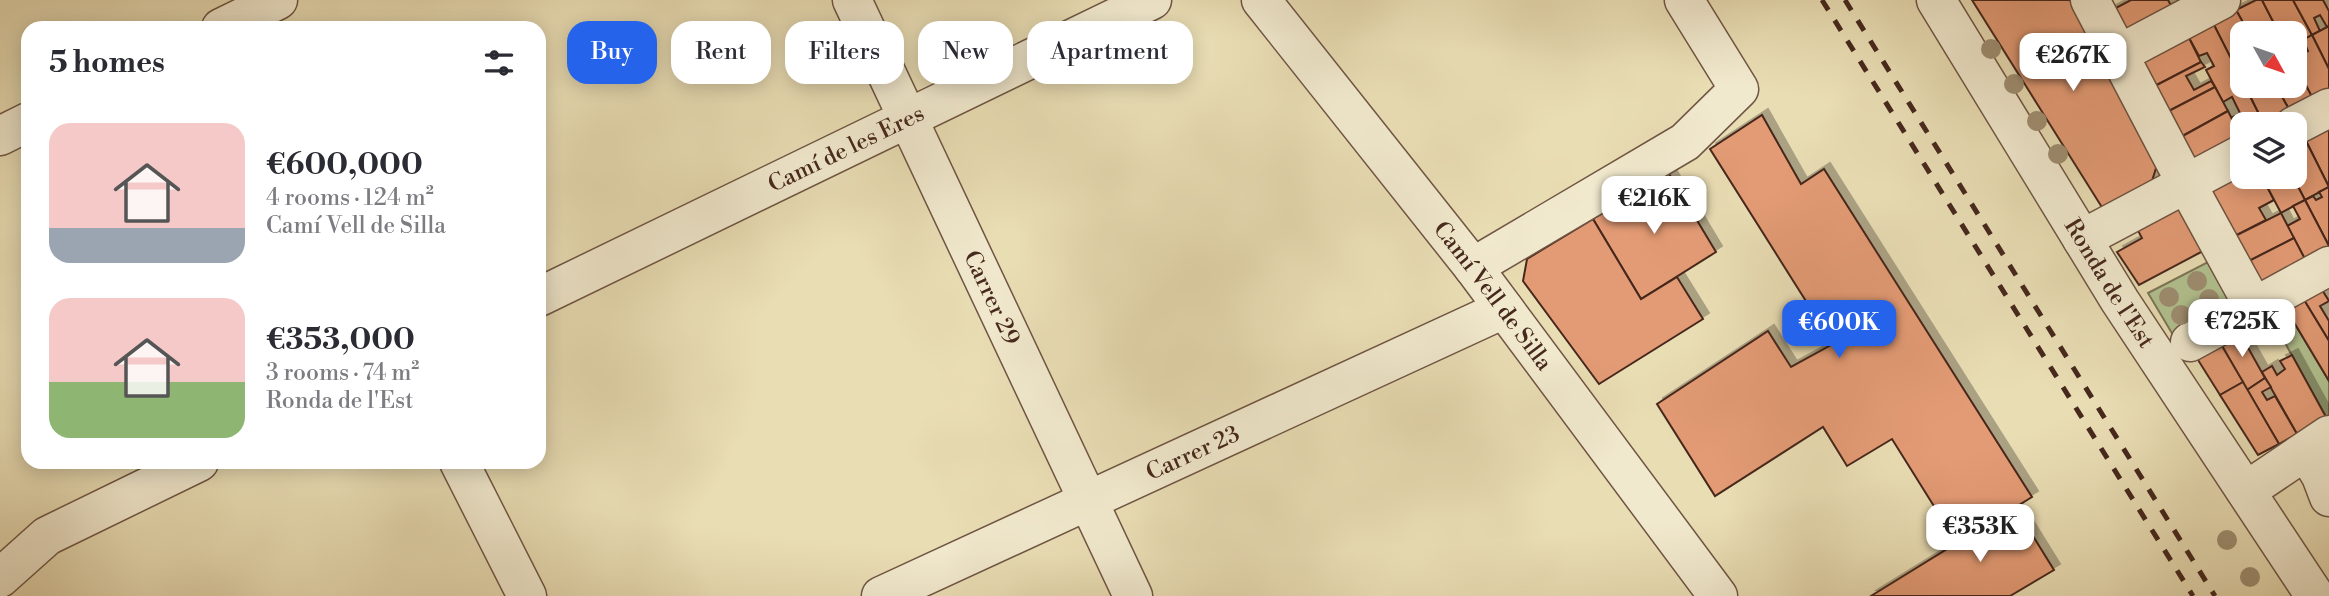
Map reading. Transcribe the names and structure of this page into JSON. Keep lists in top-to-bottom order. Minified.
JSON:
{"streets":{"street":["Camí de les Eres","Ronda de l'Est","Camí Vell de Silla","Carrer 29","Carrer 23"]},"crossings":[["Camí de les Eres","Carrer 29"],["Camí Vell de Silla","Carrer 23"],["Carrer 29","Carrer 23"]],"north":"bottom right","page":{"chip":["Buy","Rent","Filters","New","Apartment"],"heading":"5 homes","price":["€267K","€216K","€725K","€600K","€353K"],"list":[{"name":"€600,000","note":"4 rooms · 124 m² · Camí Vell de Silla"},{"name":"€353,000","note":"3 rooms · 74 m² · Ronda de l'Est"}]}}
